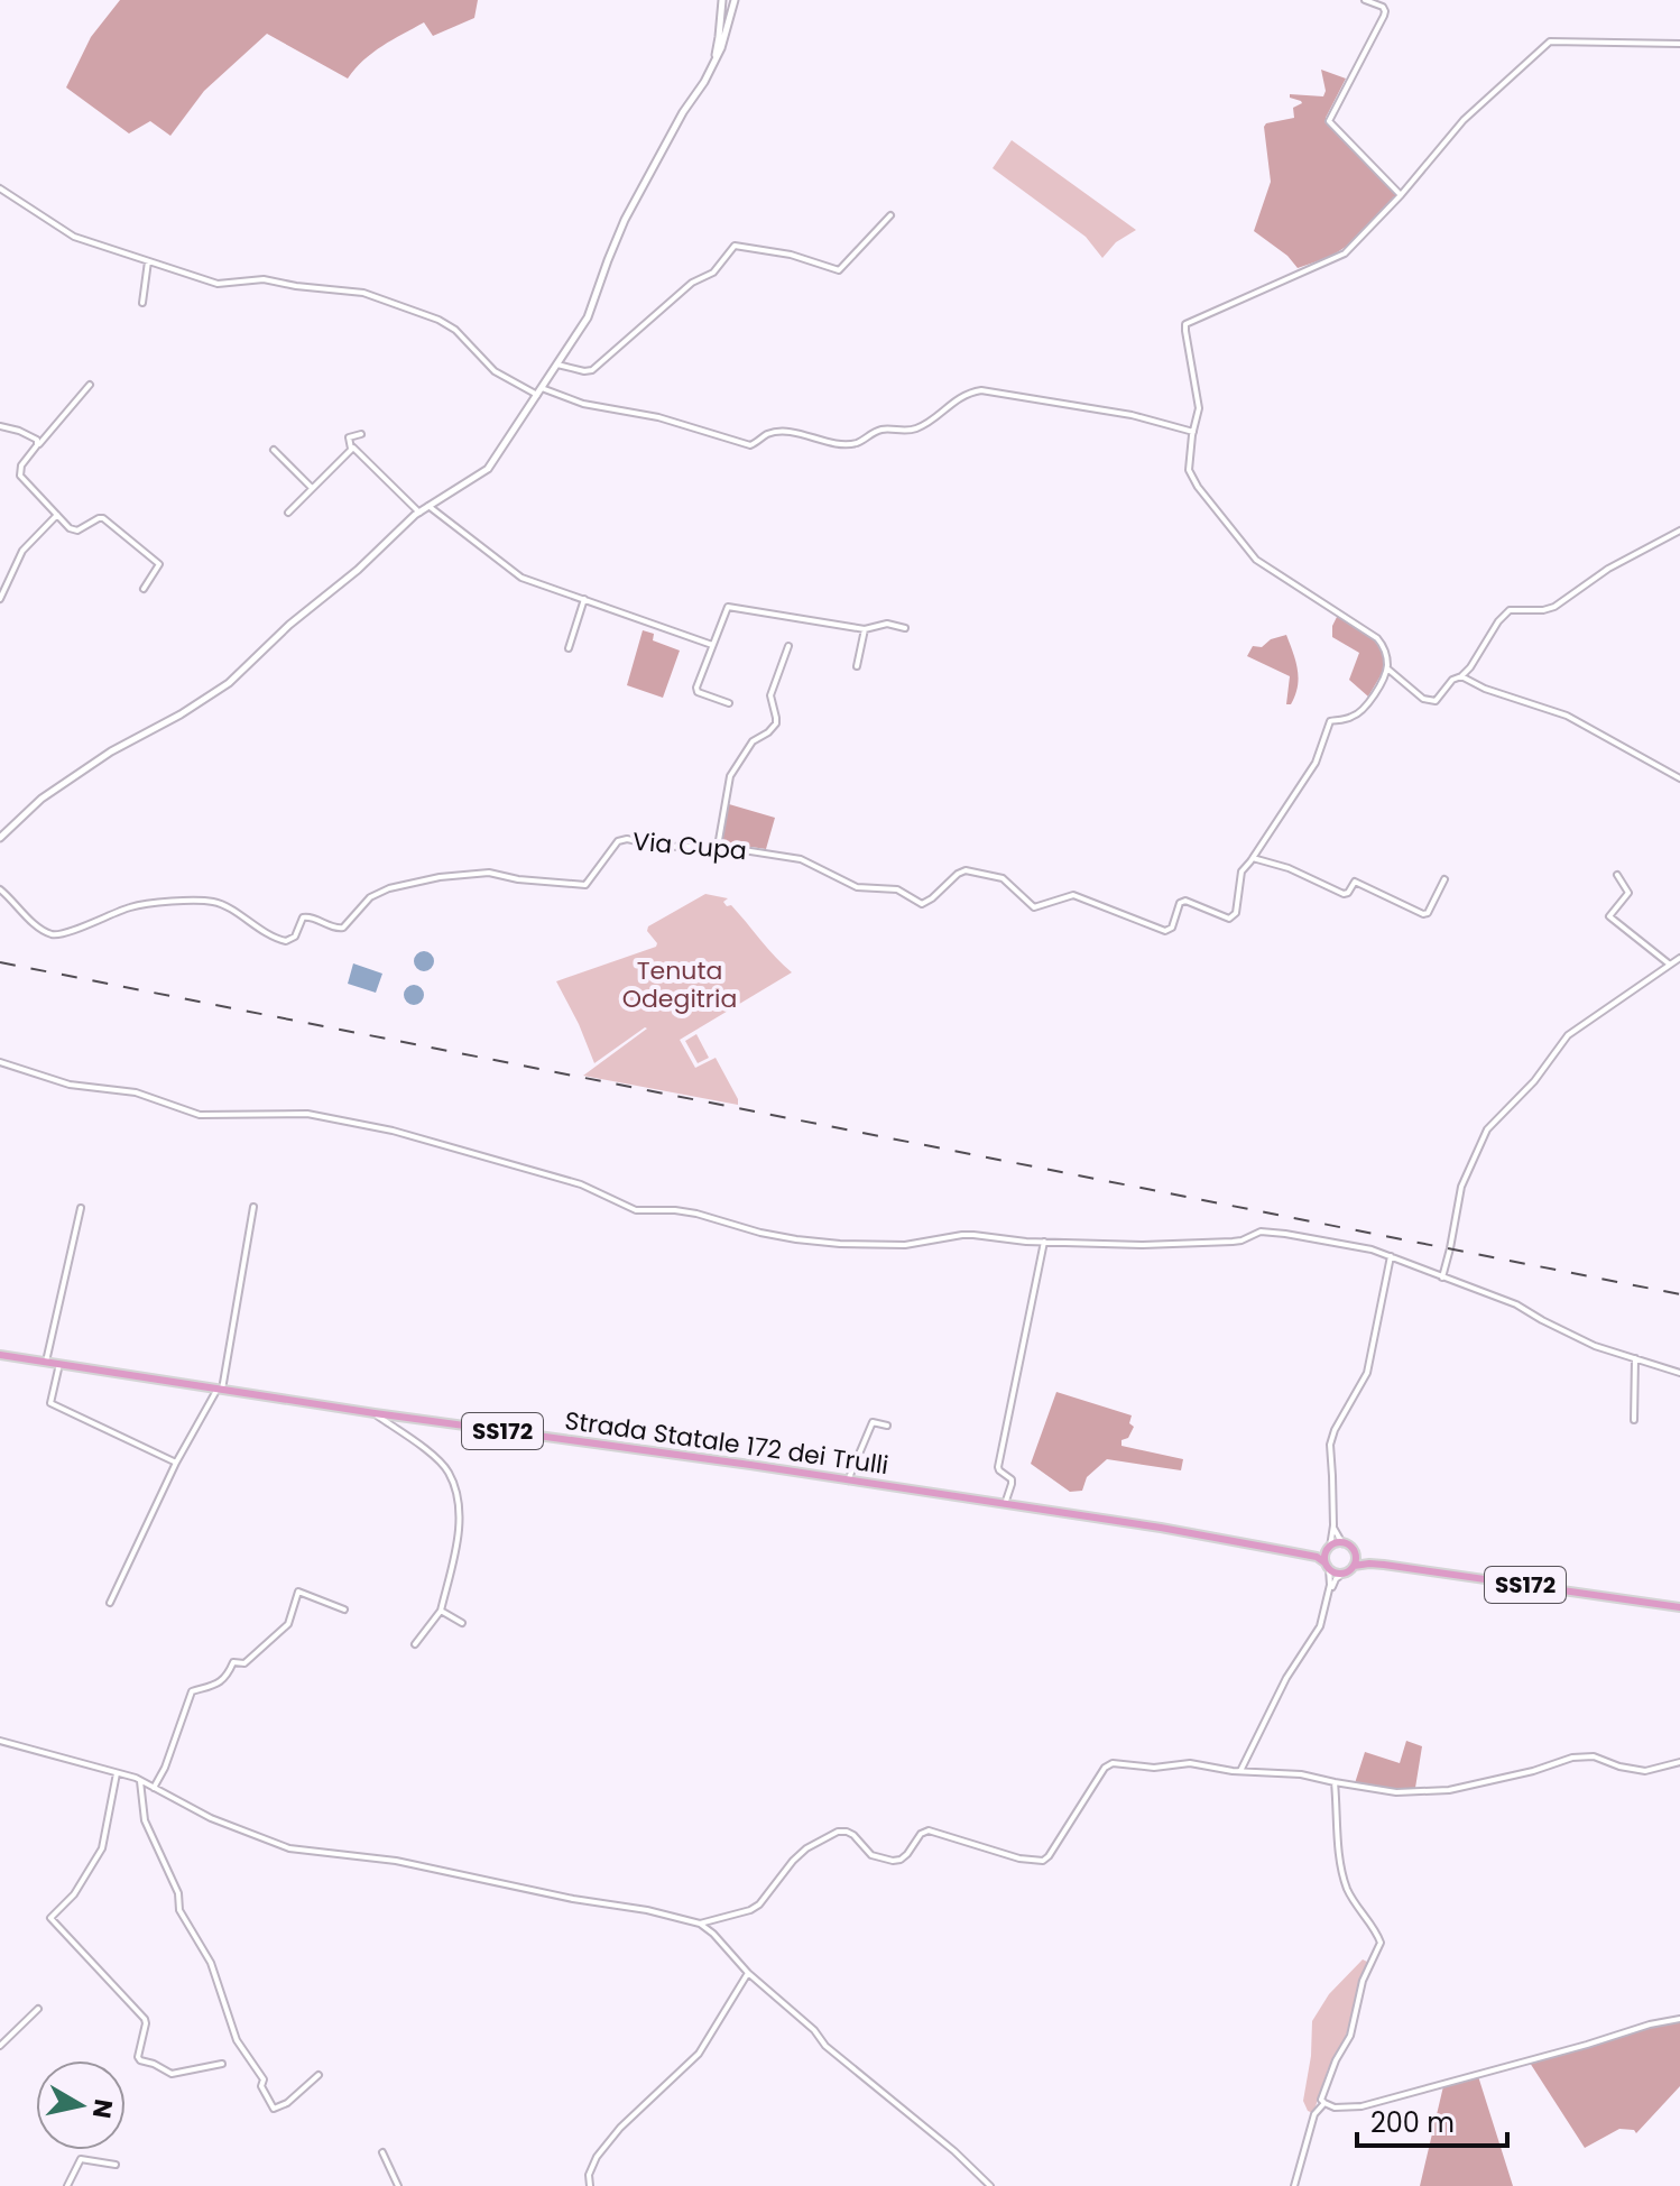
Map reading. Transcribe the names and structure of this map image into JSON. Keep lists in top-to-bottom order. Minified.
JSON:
{"streets":{"main road":["SS172","Strada Statale 172 dei Trulli"],"street":["Via Cupa"]},"parks":["Tenuta Odegitria"],"scale_bar":"200 m","north":"right"}
